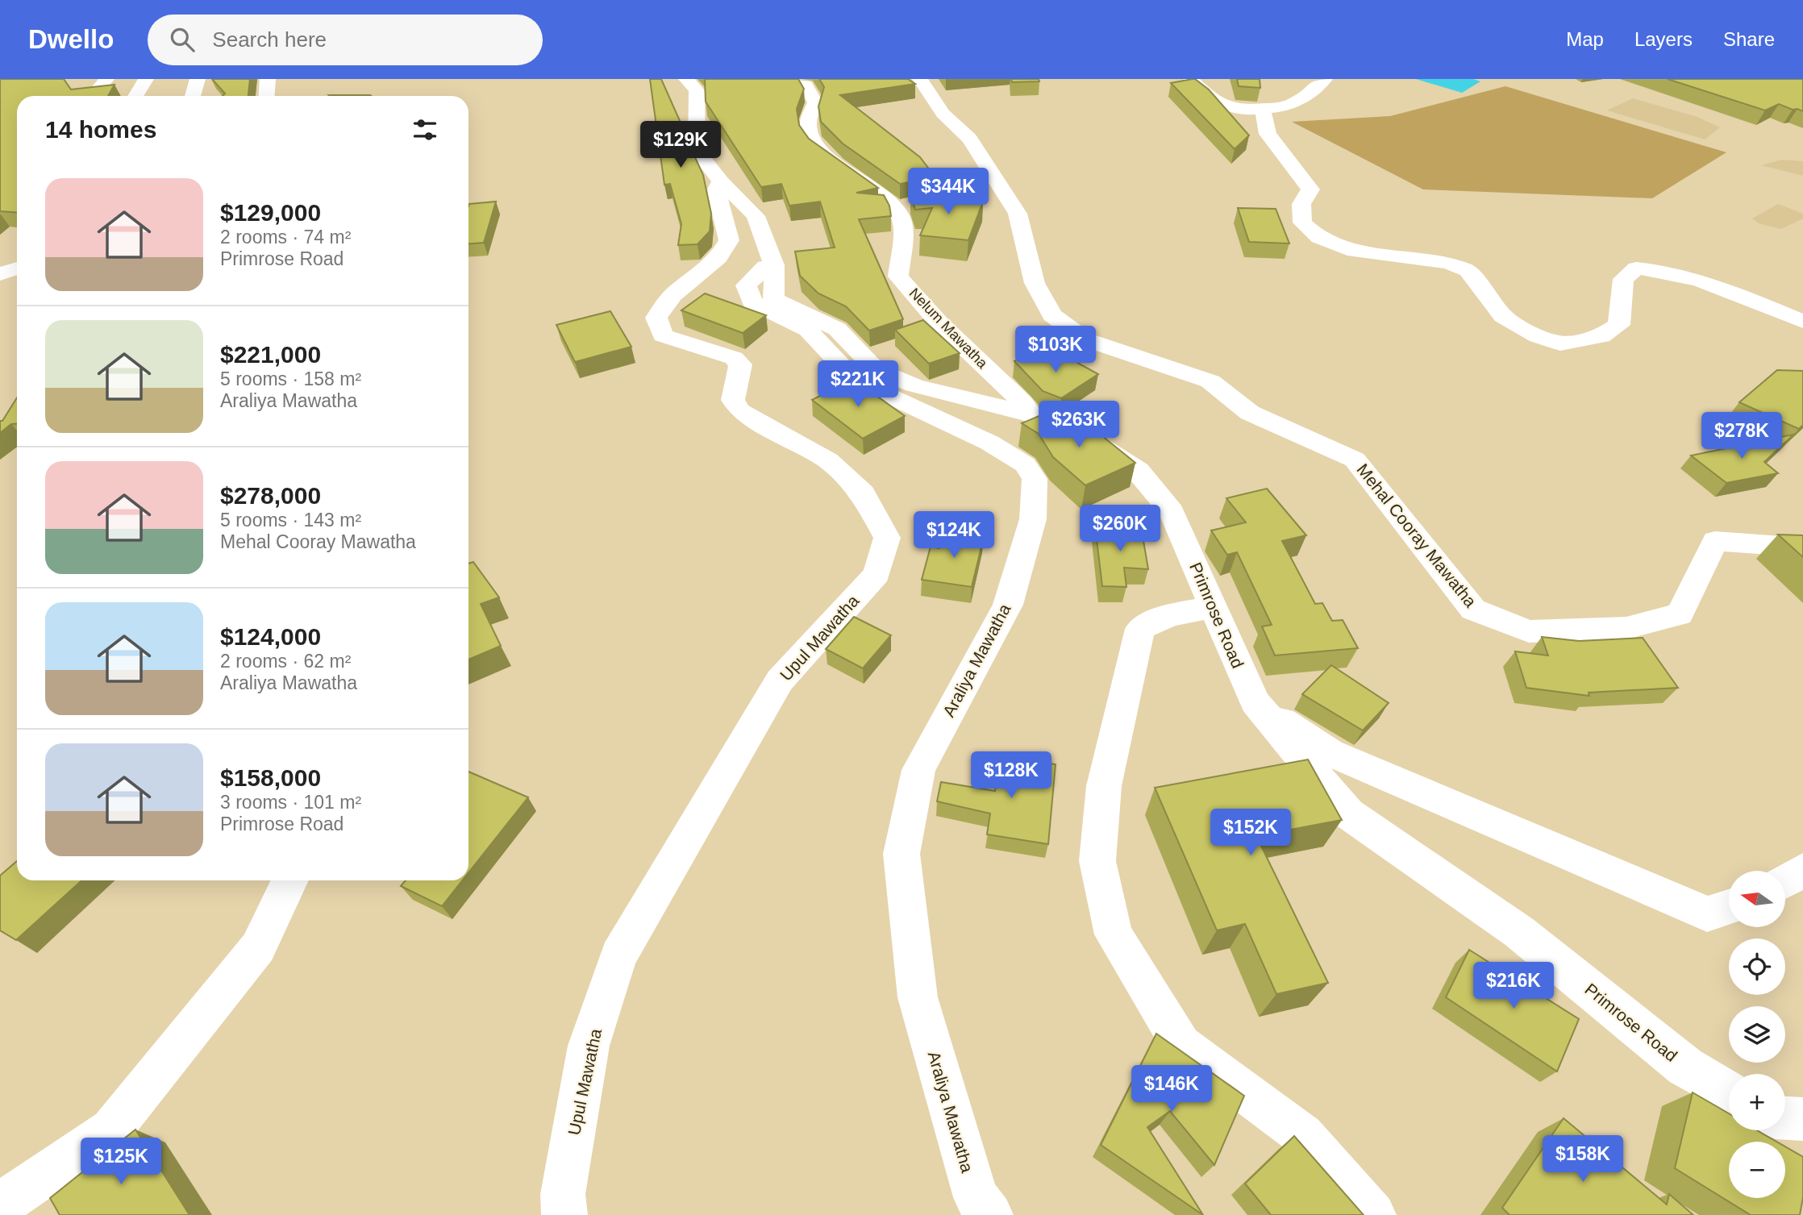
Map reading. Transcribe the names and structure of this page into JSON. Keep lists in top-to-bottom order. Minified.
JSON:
{"streets":{"street":["Nelum Mawatha","Mehal Cooray Mawatha","Primrose Road","Upul Mawatha","Araliya Mawatha"]},"crossings":[["Nelum Mawatha","Primrose Road"],["Primrose Road","Upul Mawatha"],["Primrose Road","Araliya Mawatha"]],"north":"left","page":{"header":"Dwello","search":"Search here","nav":["Map","Layers","Share"],"heading":"14 homes","price":["$129K","$344K","$103K","$221K","$263K","$278K","$260K","$124K","$128K","$152K","$216K","$146K","$158K","$125K"],"list":[{"name":"$129,000","note":"2 rooms · 74 m² · Primrose Road"},{"name":"$221,000","note":"5 rooms · 158 m² · Araliya Mawatha"},{"name":"$278,000","note":"5 rooms · 143 m² · Mehal Cooray Mawatha"},{"name":"$124,000","note":"2 rooms · 62 m² · Araliya Mawatha"},{"name":"$158,000","note":"3 rooms · 101 m² · Primrose Road"}],"map_buttons":["+","−"]}}
